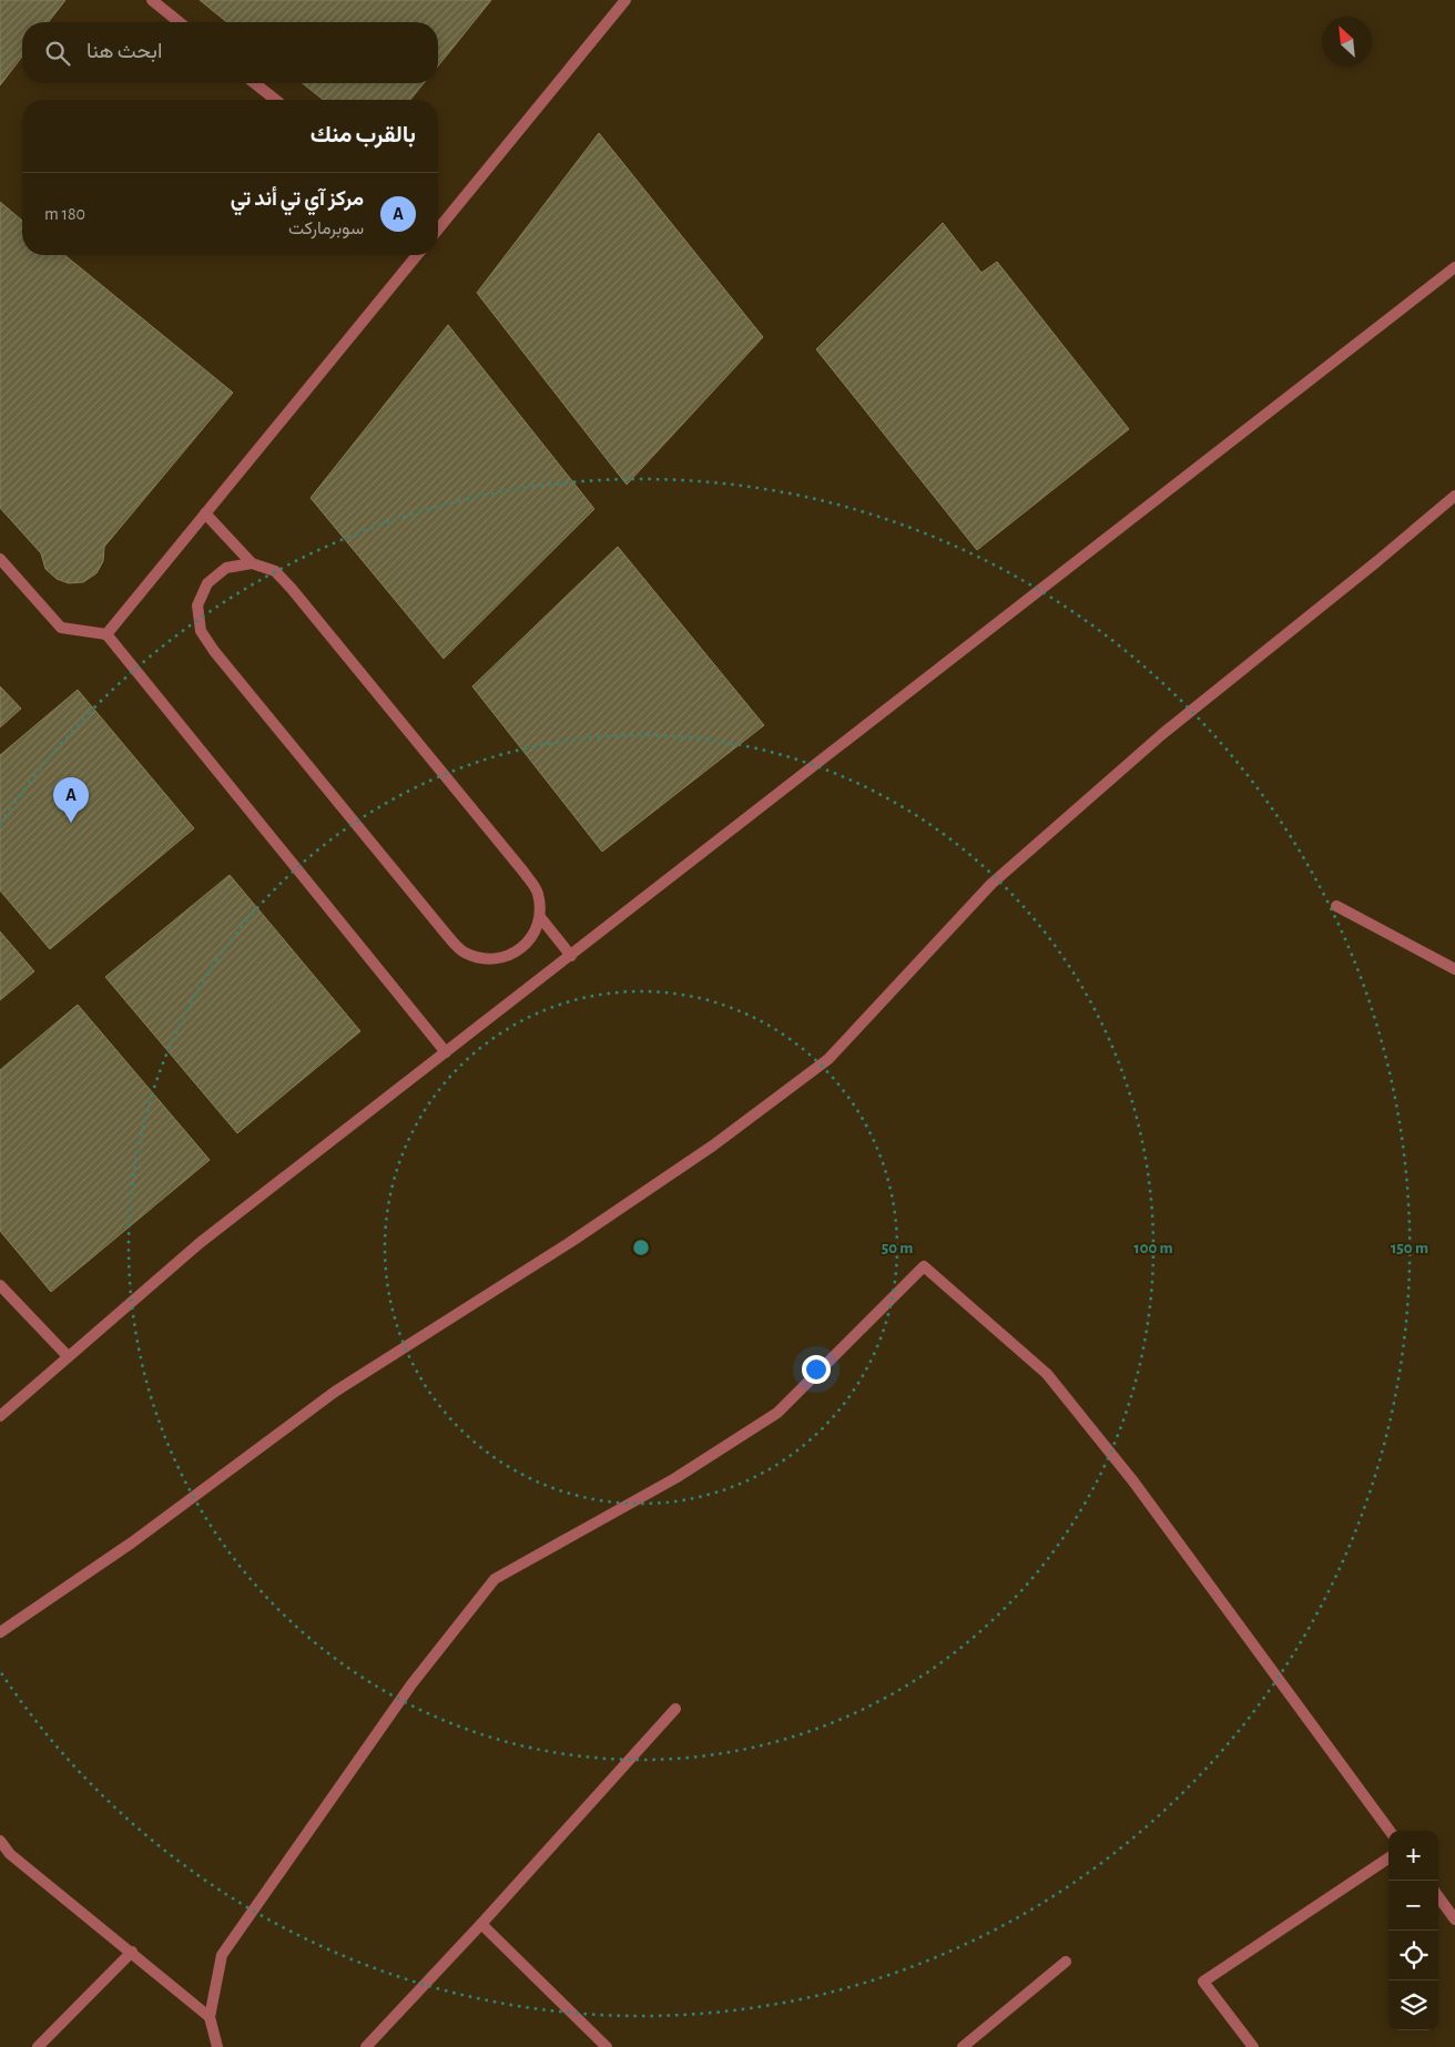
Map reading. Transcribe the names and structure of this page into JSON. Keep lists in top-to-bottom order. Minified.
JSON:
{"north":"top left","page":{"search":"ابحث هنا","heading":"بالقرب منك","list":[{"mark":"A","name":"مركز آي تي أند تي","note":"سوبرماركت","value":"180 m"}],"pins":"A","map_buttons":["+","−"]},"rings":["50 m","100 m","150 m"]}
